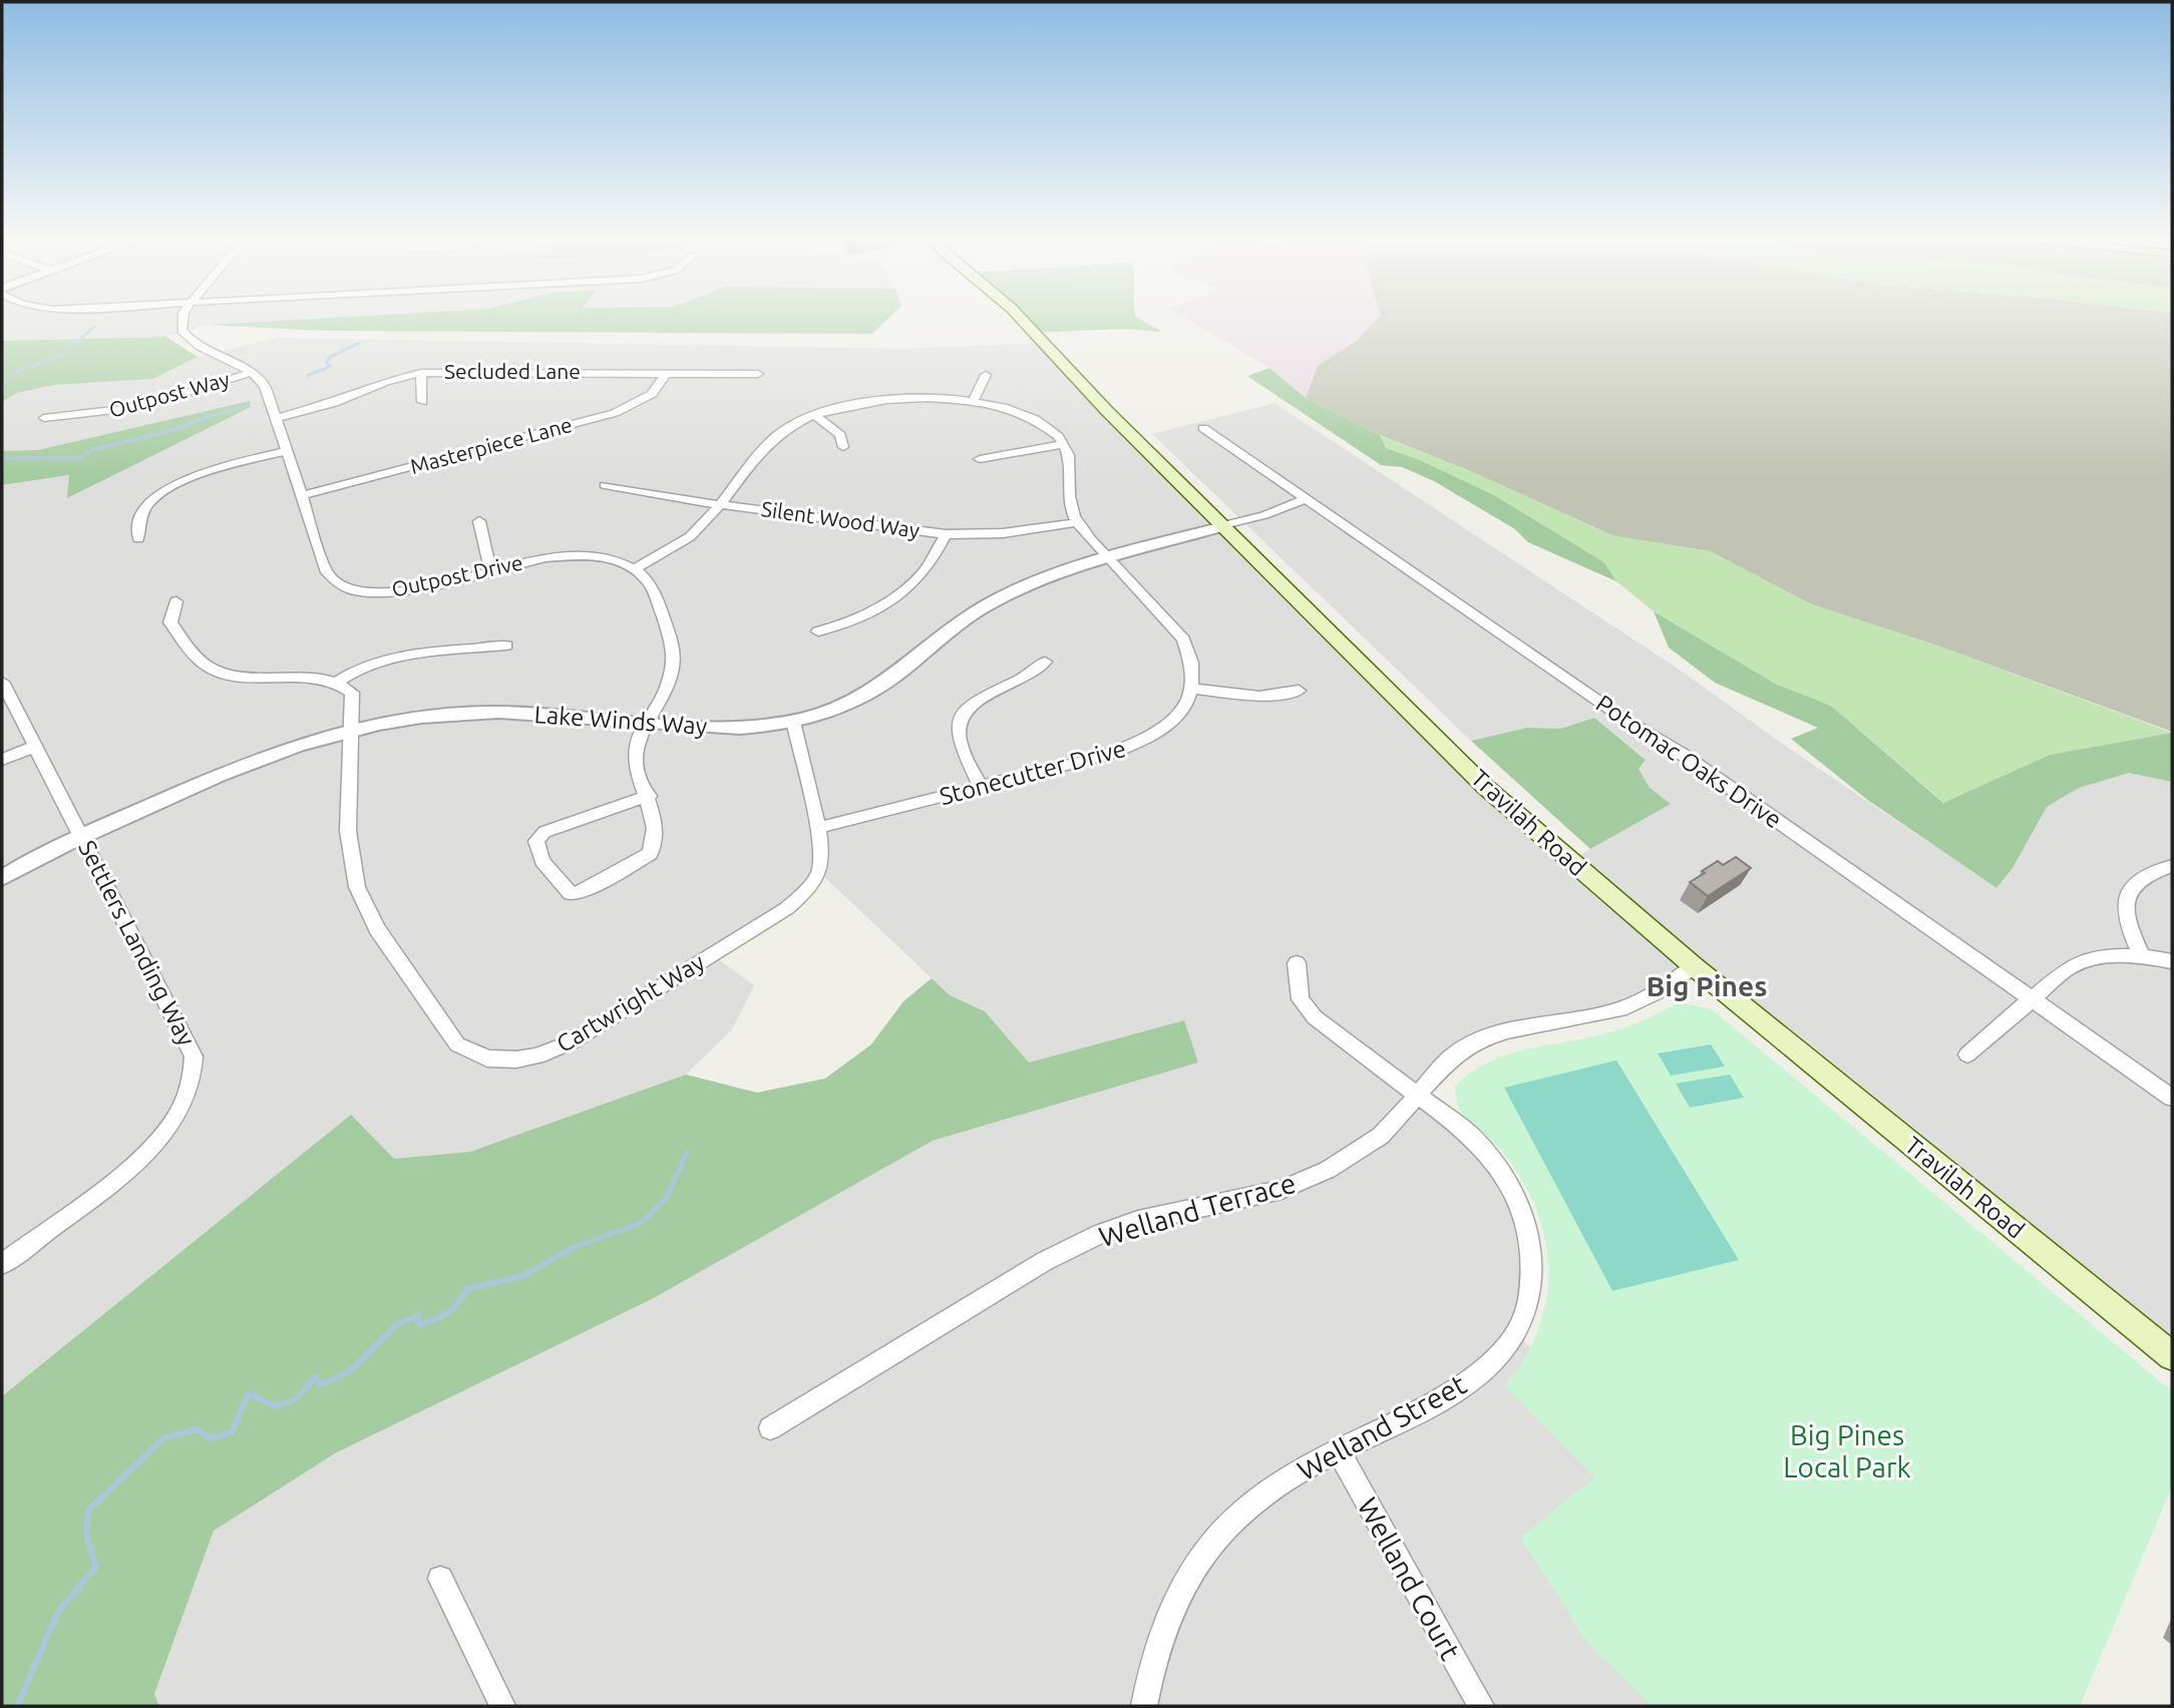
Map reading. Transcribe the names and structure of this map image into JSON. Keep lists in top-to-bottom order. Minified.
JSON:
{"streets":{"main road":["Travilah Road"],"street":["Secluded Lane","Outpost Way","Masterpiece Lane","Silent Wood Way","Outpost Drive","Lake Winds Way","Potomac Oaks Drive","Stonecutter Drive","Settlers Landing Way","Cartwright Way","Welland Terrace","Welland Street","Welland Court"]},"crossings":[["Secluded Lane","Masterpiece Lane"],["Secluded Lane","Outpost Drive"],["Outpost Way","Outpost Drive"],["Masterpiece Lane","Outpost Drive"],["Lake Winds Way","Travilah Road"],["Lake Winds Way","Settlers Landing Way"],["Lake Winds Way","Cartwright Way"],["Stonecutter Drive","Cartwright Way"],["Travilah Road","Welland Terrace"],["Welland Terrace","Welland Street"],["Welland Street","Welland Court"]],"districts":["Big Pines"],"parks":["Big Pines Local Park"]}
